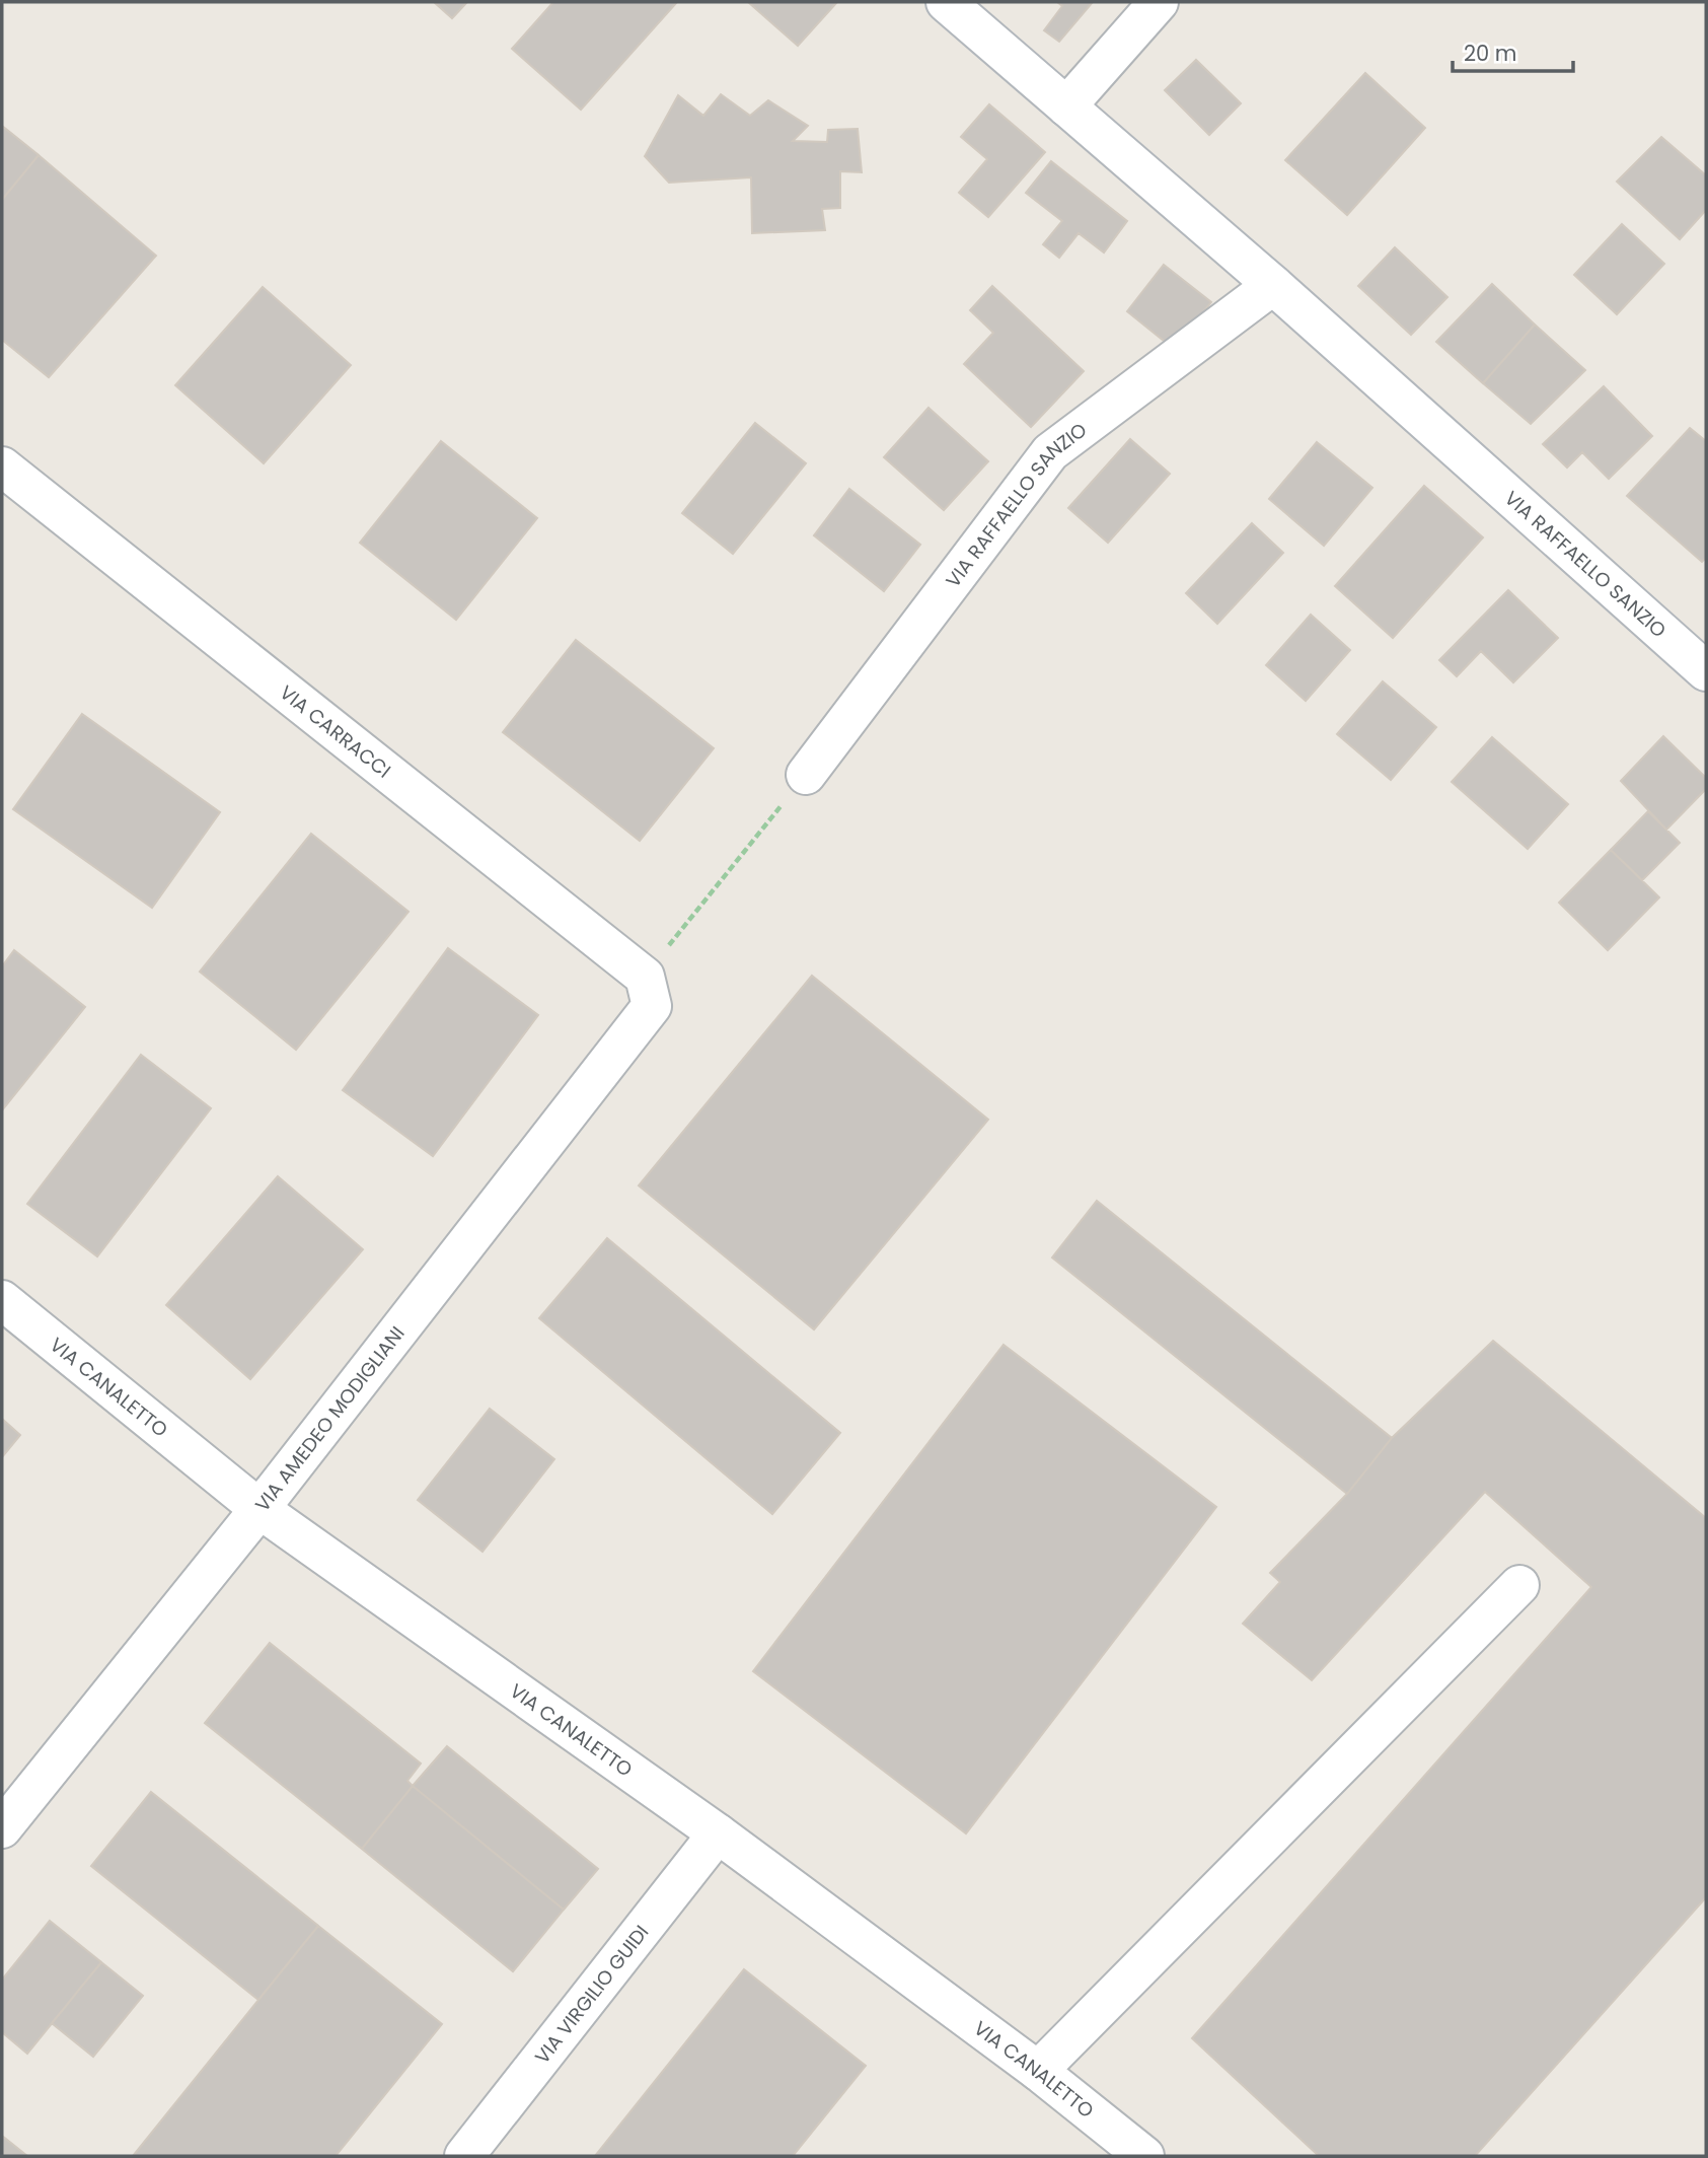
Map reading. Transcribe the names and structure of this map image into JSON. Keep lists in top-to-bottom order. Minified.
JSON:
{"streets":{"street":["VIA RAFFAELLO SANZIO","VIA CARRACCI","VIA CANALETTO","VIA AMEDEO MODIGLIANI","VIA VIRGILIO GUIDI"]},"crossings":[["VIA CARRACCI","VIA AMEDEO MODIGLIANI"],["VIA CANALETTO","VIA AMEDEO MODIGLIANI"],["VIA CANALETTO","VIA VIRGILIO GUIDI"]],"scale_bar":"20 m"}
